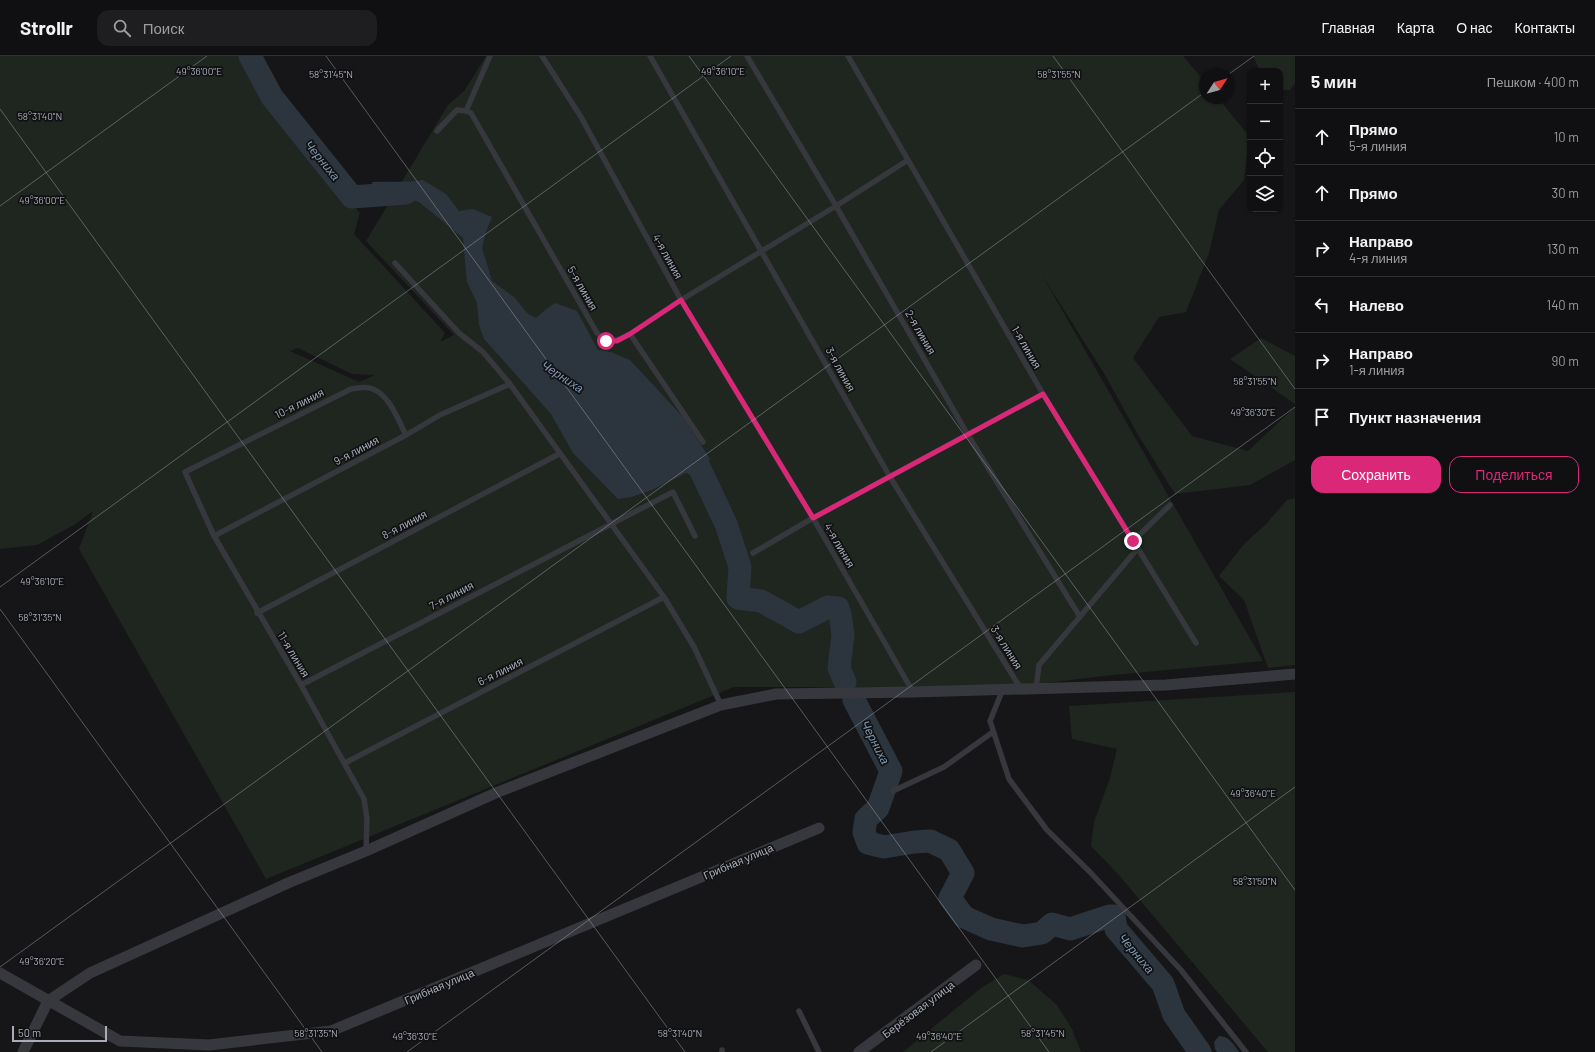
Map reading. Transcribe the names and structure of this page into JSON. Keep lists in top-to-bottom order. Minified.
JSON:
{"streets":{"street":["Грибная улица","Берёзовая улица"],"lane":["4-я линия","5-я линия","2-я линия","1-я линия","3-я линия","10-я линия","9-я линия","8-я линия","7-я линия","11-я линия","6-я линия"]},"crossings":[["10-я линия","9-я линия"],["10-я линия","11-я линия"],["9-я линия","11-я линия"],["8-я линия","11-я линия"],["7-я линия","11-я линия"],["11-я линия","6-я линия"]],"water":["Черниха"],"scale_bar":"50 m","north":"top right","page":{"header":"Strollr","search":"Поиск","nav":["Главная","Карта","О нас","Контакты"],"heading":["5 мин","Пешком · 400 m"],"map_buttons":["+","−"],"list":[["Прямо","5-я линия","10 m"],["Прямо","30 m"],["Направо","4-я линия","130 m"],["Налево","140 m"],["Направо","1-я линия","90 m"],"Пункт назначения"],"buttons":["Сохранить","Поделиться"],"scale":"50 m"},"coordinates":["49°36'00\"E","49°36'10\"E","58°31'45\"N","58°31'55\"N","58°31'40\"N","49°36'30\"E","58°31'35\"N","49°36'40\"E","58°31'50\"N","49°36'20\"E"]}
